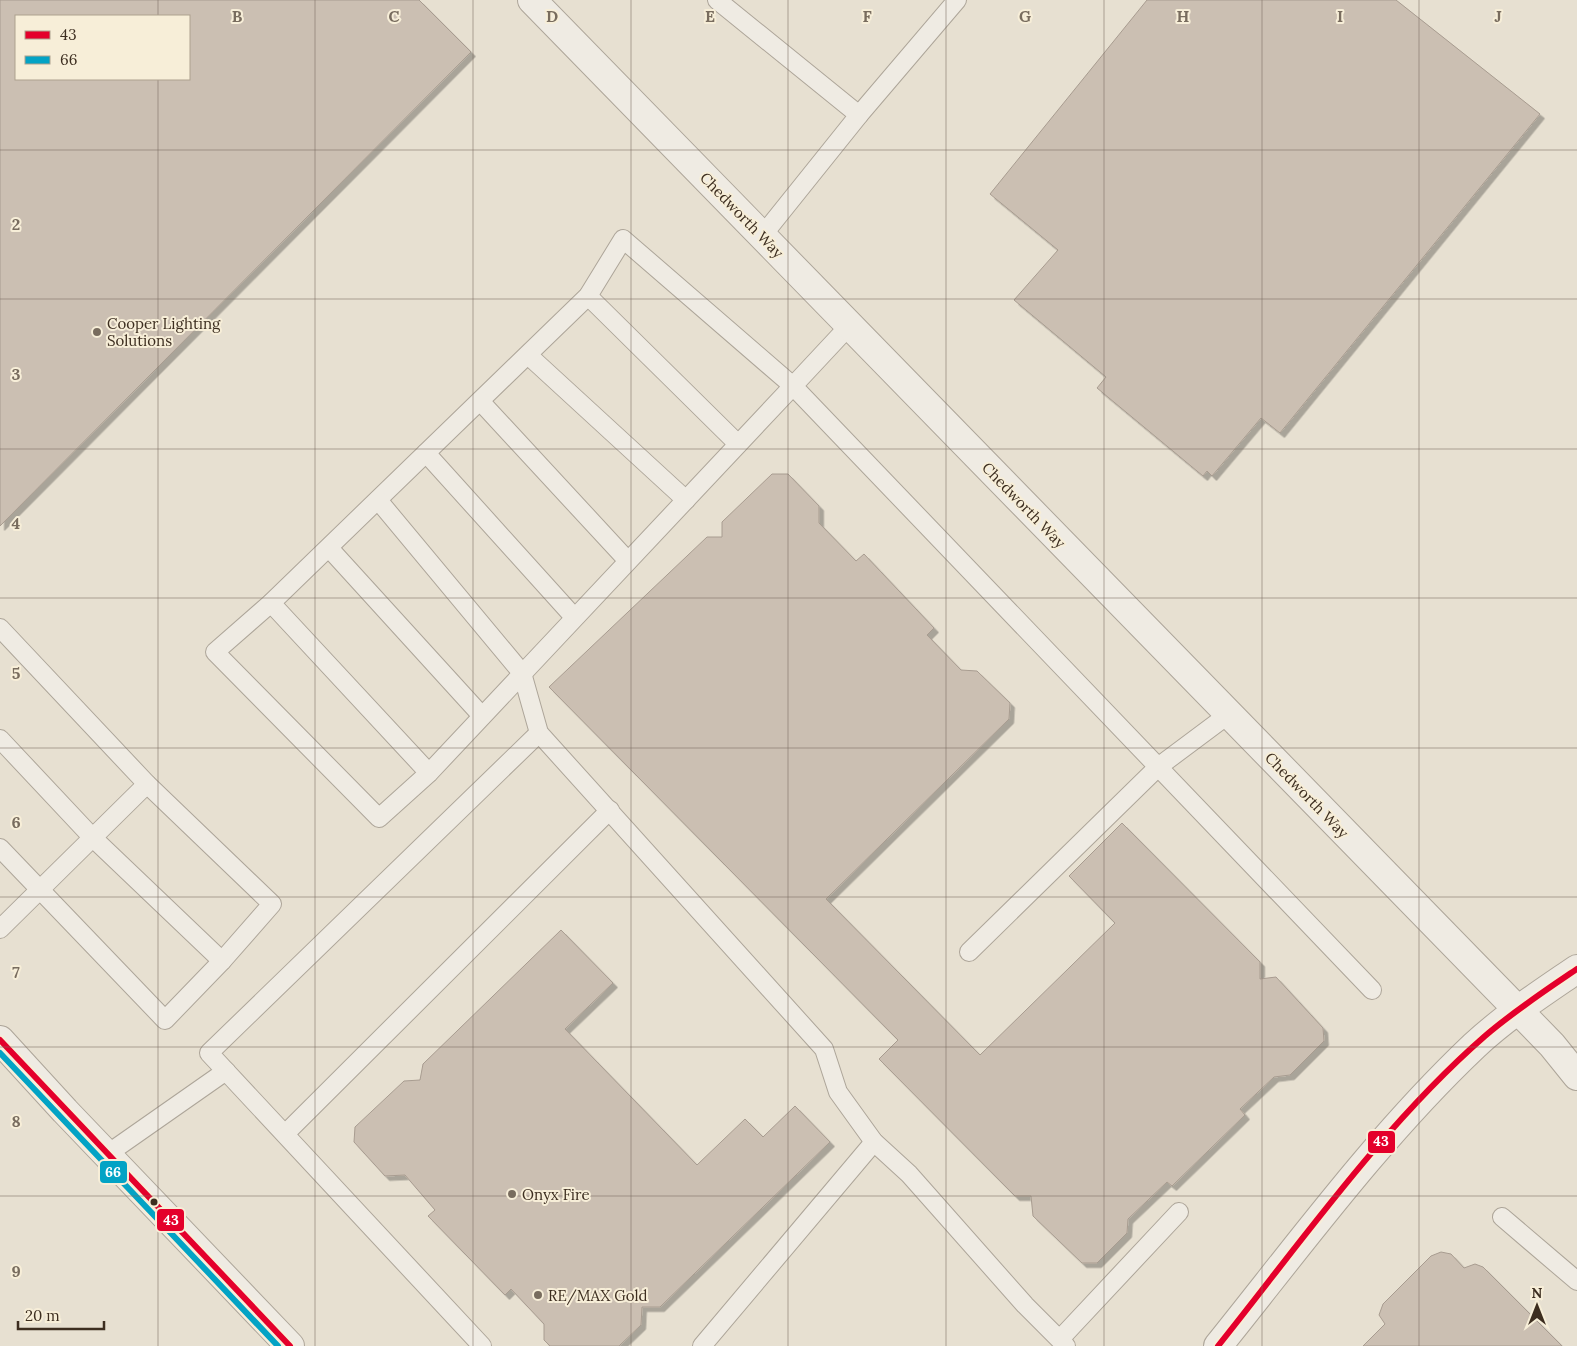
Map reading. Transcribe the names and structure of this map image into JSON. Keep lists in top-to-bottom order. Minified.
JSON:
{"streets":{"street":["Chedworth Way"]},"places":["Cooper Lighting Solutions","Onyx Fire","RE/MAX Gold"],"lines":["transit line 43","transit line 66"],"legend":["43","66"],"scale_bar":"20 m","north":"top","grid":{"columns":["B","C","D","E","F","G","H","I","J"],"rows":["2","3","4","5","6","7","8","9"]}}
